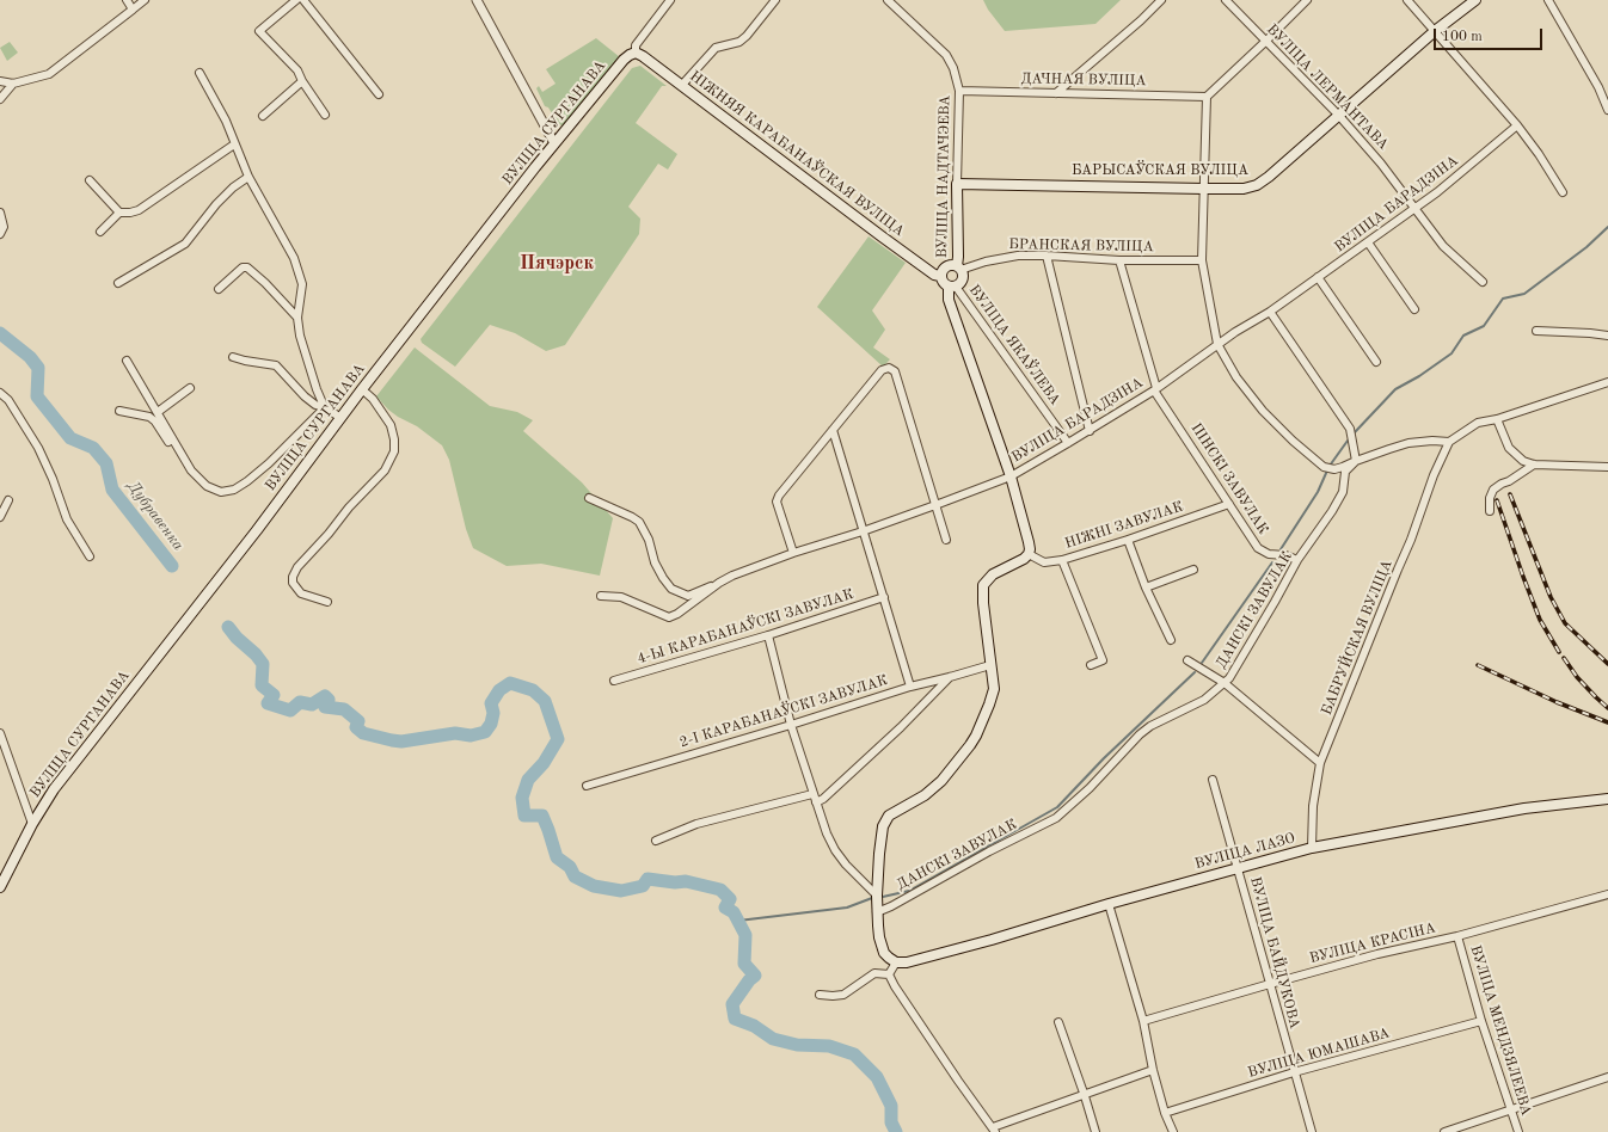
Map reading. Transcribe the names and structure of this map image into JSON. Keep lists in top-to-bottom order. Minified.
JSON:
{"streets":{"main road":["ВУЛІЦА СУРГАНАВА","НІЖНЯЯ КАРАБАНАЎСКАЯ ВУЛІЦА","БАРЫСАЎСКАЯ ВУЛІЦА","ВУЛІЦА НАДТАЧЭЕВА","ВУЛІЦА ЛАЗО"],"street":["ДАЧНАЯ ВУЛІЦА","ВУЛІЦА ЛЕРМАНТАВА","ВУЛІЦА БАРАДЗІНА","БРАНСКАЯ ВУЛІЦА","ВУЛІЦА ЯКАЎЛЕВА","ПІНСКІ ЗАВУЛАК","НІЖНІ ЗАВУЛАК","ДАНСКІ ЗАВУЛАК","4-Ы КАРАБАНАЎСКІ ЗАВУЛАК","БАБРУЙСКАЯ ВУЛІЦА","2-І КАРАБАНАЎСКІ ЗАВУЛАК","ВУЛІЦА КРАСІНА","ВУЛІЦА БАЙДУКОВА","ВУЛІЦА МЕНДЗЯЛЕЕВА","ВУЛІЦА ЮМАШАВА"]},"crossings":[["ДАЧНАЯ ВУЛІЦА","ВУЛІЦА НАДТАЧЭЕВА"],["ВУЛІЦА ЛЕРМАНТАВА","БАРЫСАЎСКАЯ ВУЛІЦА"],["ВУЛІЦА ЛЕРМАНТАВА","ВУЛІЦА БАРАДЗІНА"],["ВУЛІЦА СУРГАНАВА","НІЖНЯЯ КАРАБАНАЎСКАЯ ВУЛІЦА"],["НІЖНЯЯ КАРАБАНАЎСКАЯ ВУЛІЦА","ВУЛІЦА НАДТАЧЭЕВА"],["НІЖНЯЯ КАРАБАНАЎСКАЯ ВУЛІЦА","БРАНСКАЯ ВУЛІЦА"],["НІЖНЯЯ КАРАБАНАЎСКАЯ ВУЛІЦА","ВУЛІЦА ЯКАЎЛЕВА"],["БАРЫСАЎСКАЯ ВУЛІЦА","ВУЛІЦА НАДТАЧЭЕВА"],["ВУЛІЦА НАДТАЧЭЕВА","БРАНСКАЯ ВУЛІЦА"],["ВУЛІЦА НАДТАЧЭЕВА","ВУЛІЦА ЯКАЎЛЕВА"],["ВУЛІЦА БАРАДЗІНА","ВУЛІЦА ЯКАЎЛЕВА"],["ВУЛІЦА БАРАДЗІНА","ПІНСКІ ЗАВУЛАК"],["БРАНСКАЯ ВУЛІЦА","ВУЛІЦА ЯКАЎЛЕВА"],["БРАНСКАЯ ВУЛІЦА","ПІНСКІ ЗАВУЛАК"],["ПІНСКІ ЗАВУЛАК","НІЖНІ ЗАВУЛАК"],["ПІНСКІ ЗАВУЛАК","ДАНСКІ ЗАВУЛАК"],["БАБРУЙСКАЯ ВУЛІЦА","ВУЛІЦА ЛАЗО"],["ВУЛІЦА ЛАЗО","ВУЛІЦА БАЙДУКОВА"],["ВУЛІЦА КРАСІНА","ВУЛІЦА БАЙДУКОВА"],["ВУЛІЦА КРАСІНА","ВУЛІЦА МЕНДЗЯЛЕЕВА"],["ВУЛІЦА БАЙДУКОВА","ВУЛІЦА ЮМАШАВА"],["ВУЛІЦА МЕНДЗЯЛЕЕВА","ВУЛІЦА ЮМАШАВА"]],"districts":["Пячэрск"],"water":["Дубравенка"],"scale_bar":"100 m"}
